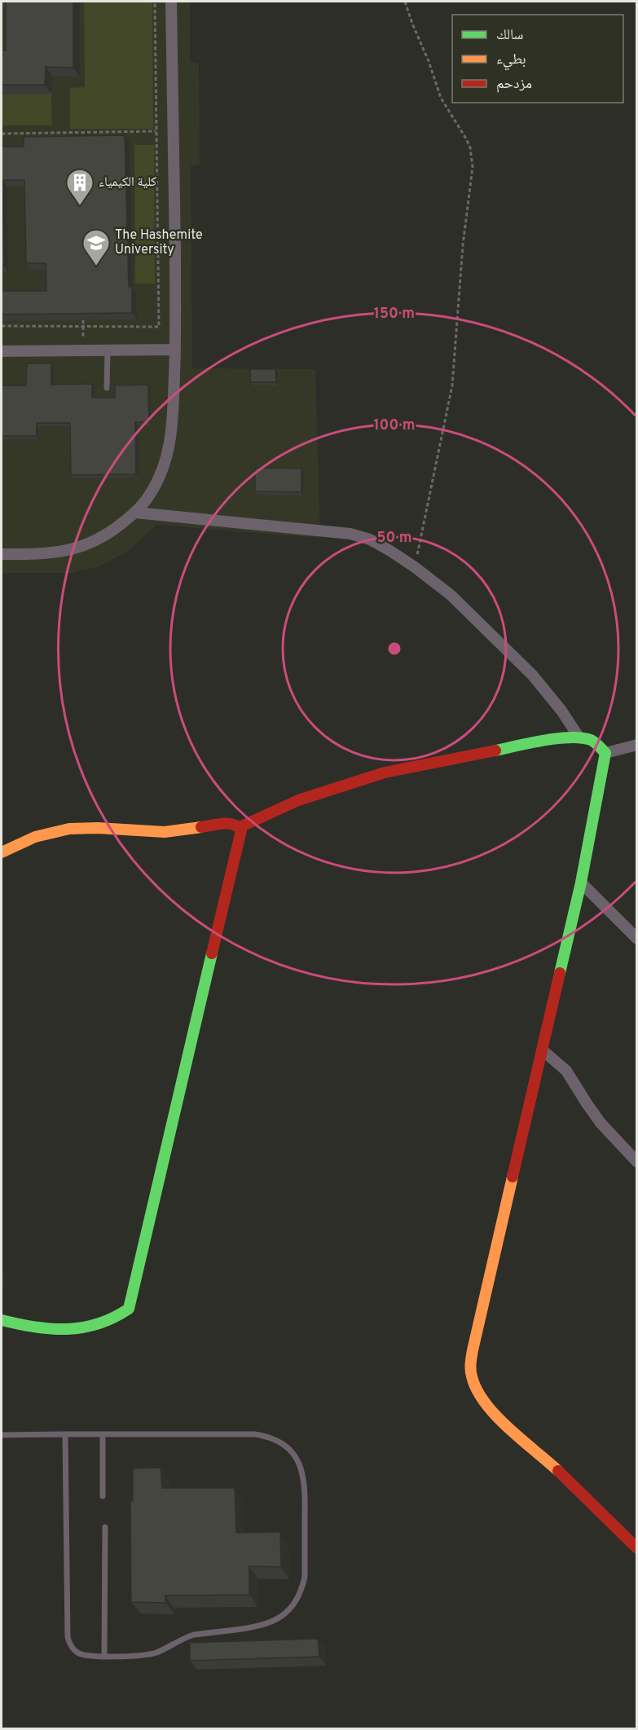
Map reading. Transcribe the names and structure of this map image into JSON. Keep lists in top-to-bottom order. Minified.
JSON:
{"places":{"building":["كلية الكيمياء"],"school or university":["The Hashemite University"]},"legend":["سالك","بطيء","مزدحم"],"rings":["150 m","100 m","50 m"]}
